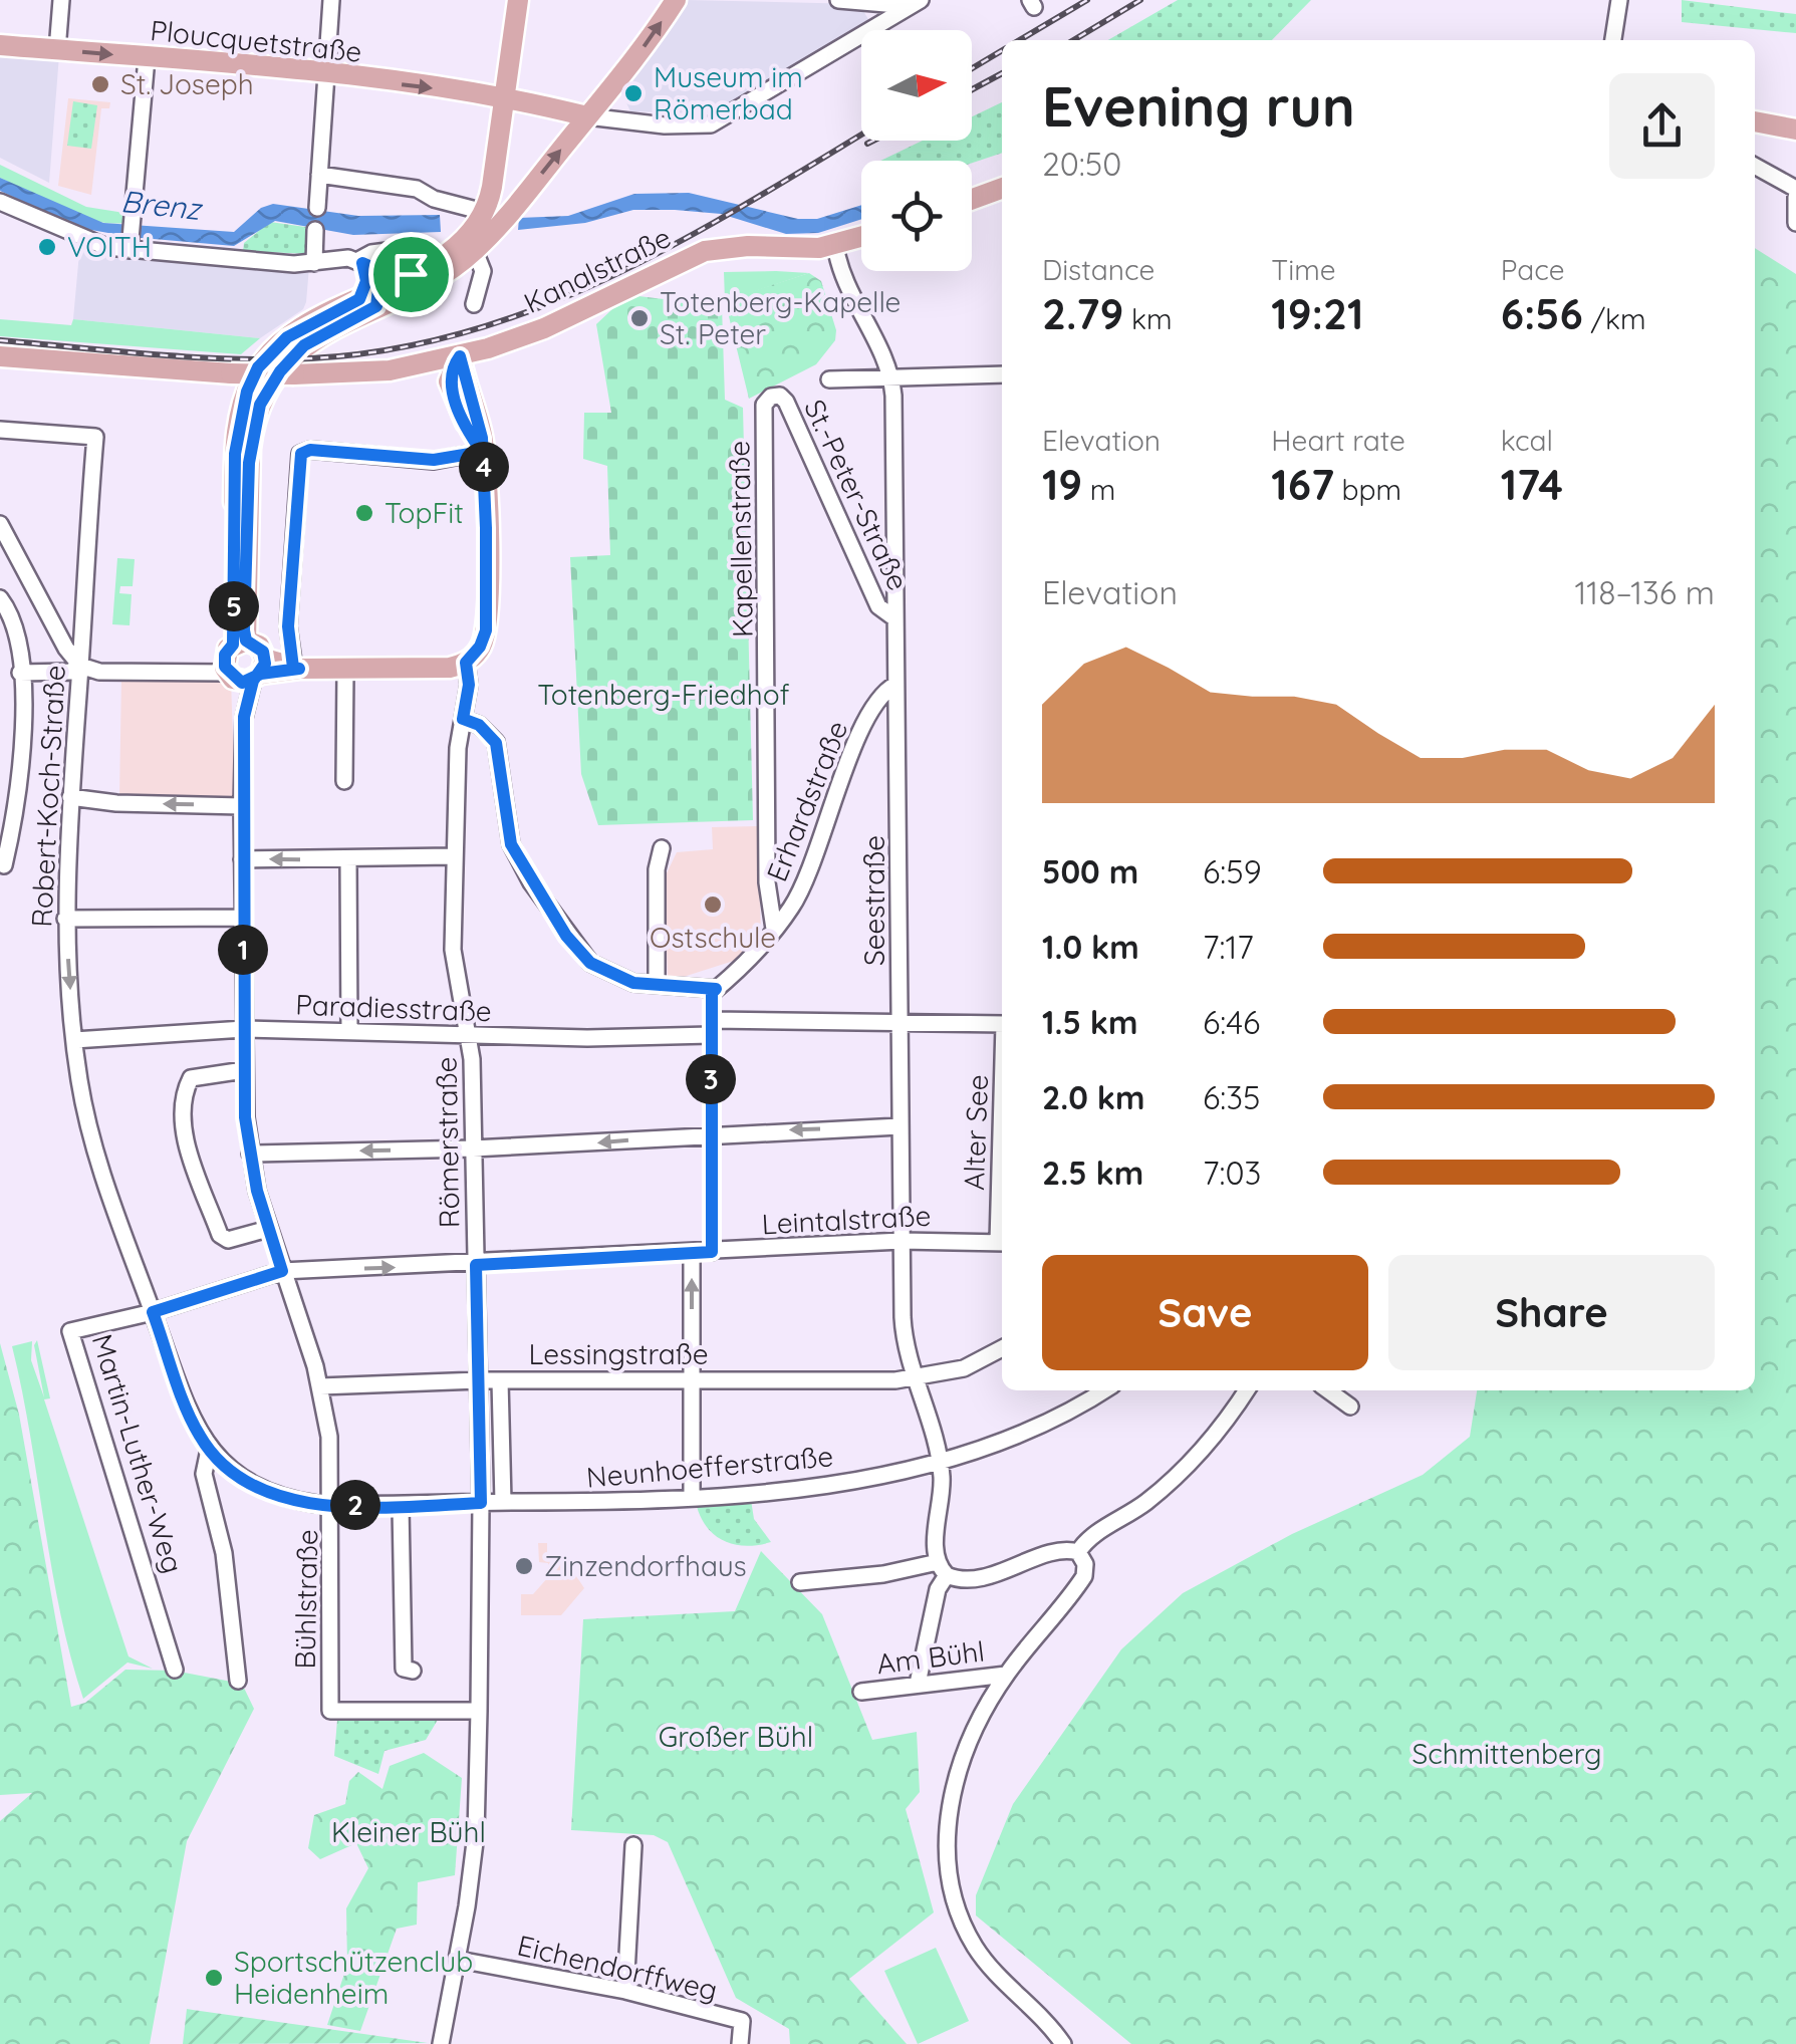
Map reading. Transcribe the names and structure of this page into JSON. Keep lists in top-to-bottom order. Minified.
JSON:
{"streets":{"main road":["Ploucquetstraße","Kanalstraße"],"street":["St.-Peter-Straße","Kapellenstraße","Robert-Koch-Straße","Erhardstraße","Seestraße","Paradiesstraße","Römerstraße","Leintalstraße","Lessingstraße","Martin-Luther-Weg","Neunhoefferstraße","Bühlstraße","Am Bühl","Eichendorffweg"]},"crossings":[["Kanalstraße","Seestraße"],["St.-Peter-Straße","Kapellenstraße"],["St.-Peter-Straße","Seestraße"],["Kapellenstraße","Erhardstraße"],["Robert-Koch-Straße","Paradiesstraße"],["Robert-Koch-Straße","Römerstraße"],["Robert-Koch-Straße","Leintalstraße"],["Robert-Koch-Straße","Martin-Luther-Weg"],["Robert-Koch-Straße","Neunhoefferstraße"],["Robert-Koch-Straße","Bühlstraße"],["Erhardstraße","Seestraße"],["Seestraße","Paradiesstraße"],["Seestraße","Leintalstraße"],["Seestraße","Lessingstraße"],["Seestraße","Neunhoefferstraße"],["Seestraße","Am Bühl"],["Paradiesstraße","Römerstraße"],["Paradiesstraße","Bühlstraße"],["Römerstraße","Leintalstraße"],["Römerstraße","Lessingstraße"],["Römerstraße","Neunhoefferstraße"],["Römerstraße","Bühlstraße"],["Römerstraße","Eichendorffweg"],["Leintalstraße","Martin-Luther-Weg"],["Leintalstraße","Bühlstraße"],["Lessingstraße","Bühlstraße"]],"one_way":["Ploucquetstraße"],"water":["Brenz"],"parks":["Totenberg-Friedhof","Großer Bühl","Schmittenberg","Kleiner Bühl"],"places":["St. Joseph","Museum im Römerbad","VOITH","Totenberg-Kapelle St. Peter","TopFit","Ostschule","Zinzendorfhaus","Sportschützenclub Heidenheim"],"north":"right","page":{"heading":["Evening run","20:50"],"stats":[["Distance","2.79 km"],["Time","19:21"],["Pace","6:56 /km"],["Elevation","19 m"],["Heart rate","167 bpm"],["kcal","174"]],"pins":["4","5","1","3","2"],"chart":["Elevation","118–136 m"],"list":[{"name":"500 m","note":"6:59"},{"name":"1.0 km","note":"7:17"},{"name":"1.5 km","note":"6:46"},{"name":"2.0 km","note":"6:35"},{"name":"2.5 km","note":"7:03"}],"buttons":["Save","Share"]}}
